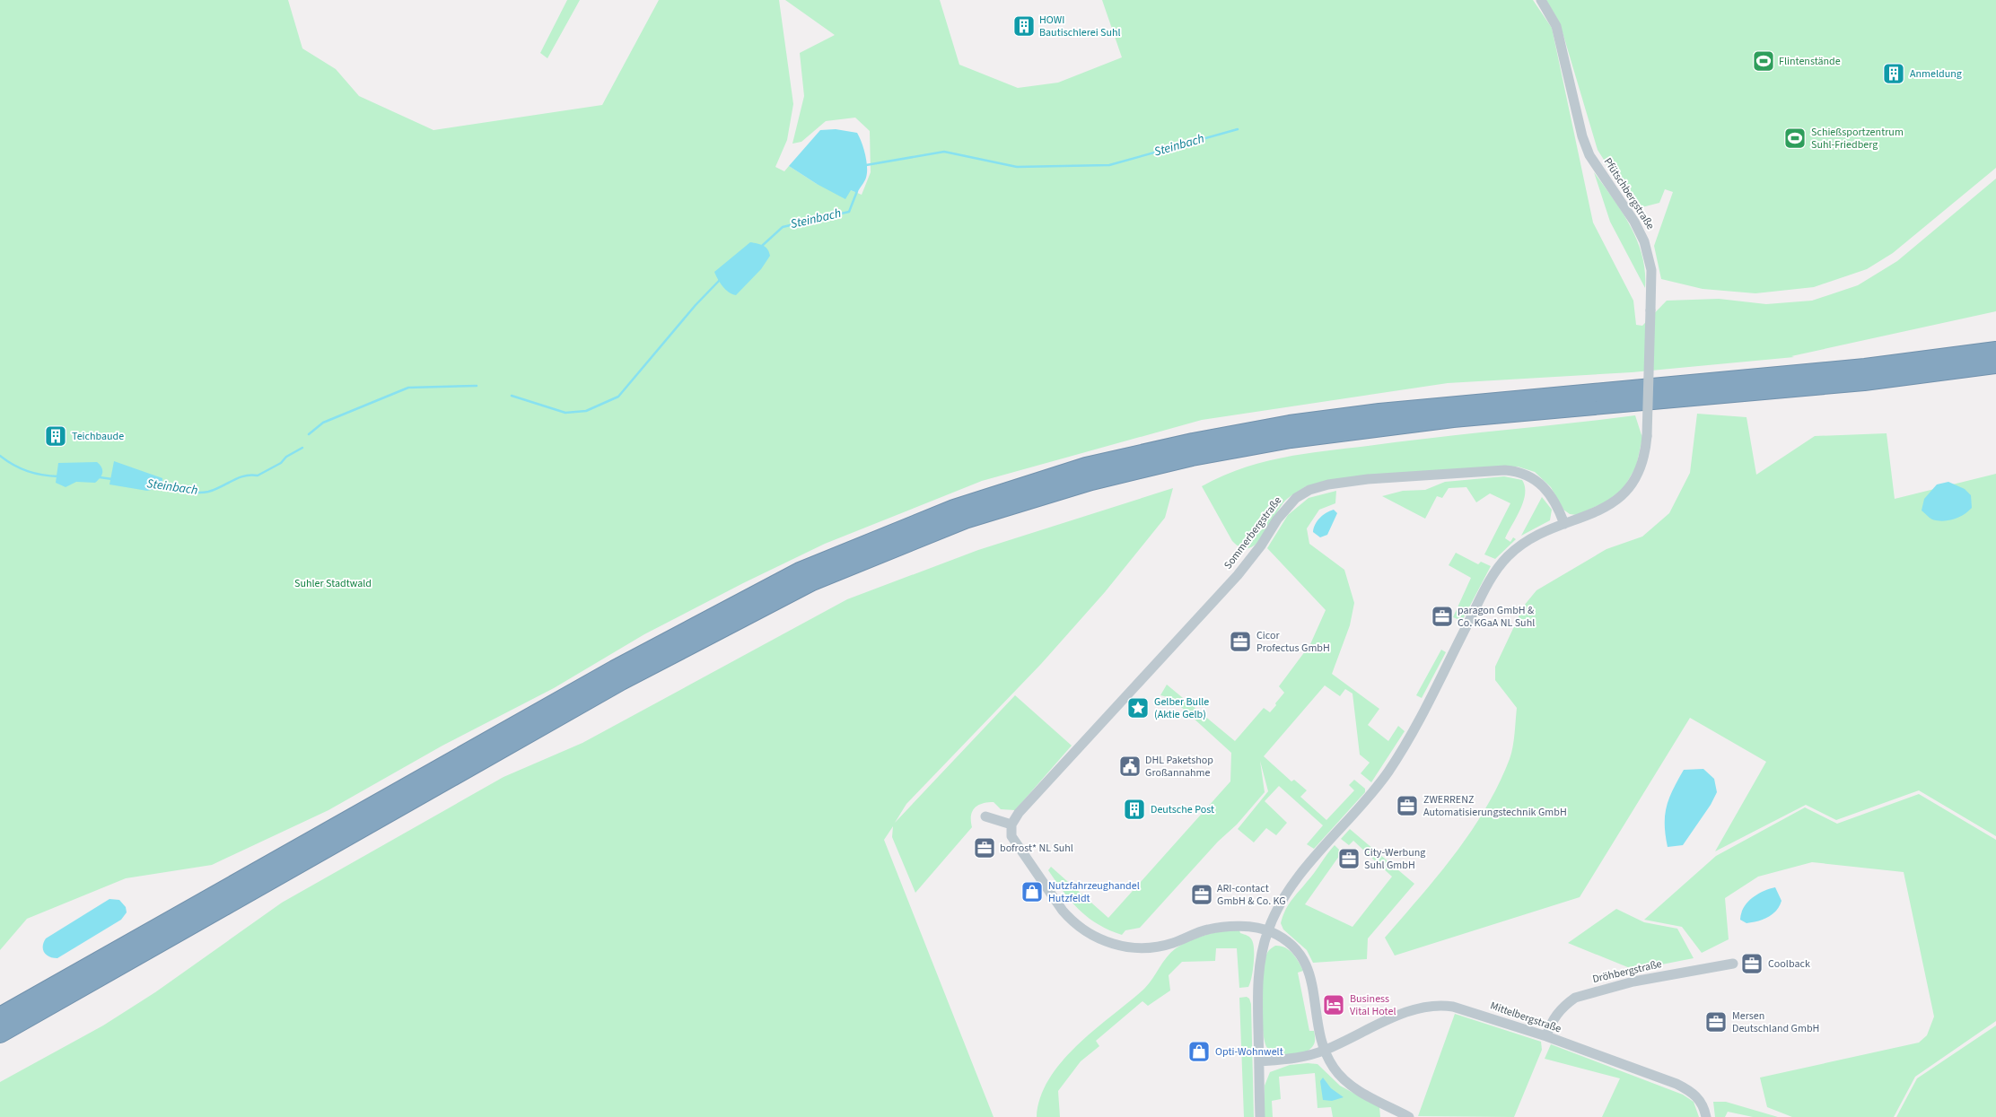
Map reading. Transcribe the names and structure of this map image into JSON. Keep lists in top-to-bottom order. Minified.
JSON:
{"streets":{"street":["Pfütschbergstraße","Sommerbergstraße","Dröhbergstraße","Mittelbergstraße"]},"crossings":[["Pfütschbergstraße","Sommerbergstraße"],["Dröhbergstraße","Mittelbergstraße"]],"water":["Steinbach"],"parks":["Suhler Stadtwald"],"places":{"building":["HOWI Bautischlerei Suhl","Anmeldung","Teichbaude","Deutsche Post"],"sports":["Flintenstände","Schießsportzentrum Suhl-Friedberg"],"office":["paragon GmbH & Co. KGaA NL Suhl","Cicor Profectus GmbH","ZWERRENZ Automatisierungstechnik GmbH","bofrost* NL Suhl","City-Werbung Suhl GmbH","ARI-contact GmbH & Co. KG","Coolback","Mersen Deutschland GmbH"],"place":["Gelber Bulle (Aktie Gelb)"],"public building":["DHL Paketshop Großannahme"],"shop":["Nutzfahrzeughandel Hutzfeldt","Opti-Wohnwelt"],"hotel":["Business Vital Hotel"]}}
